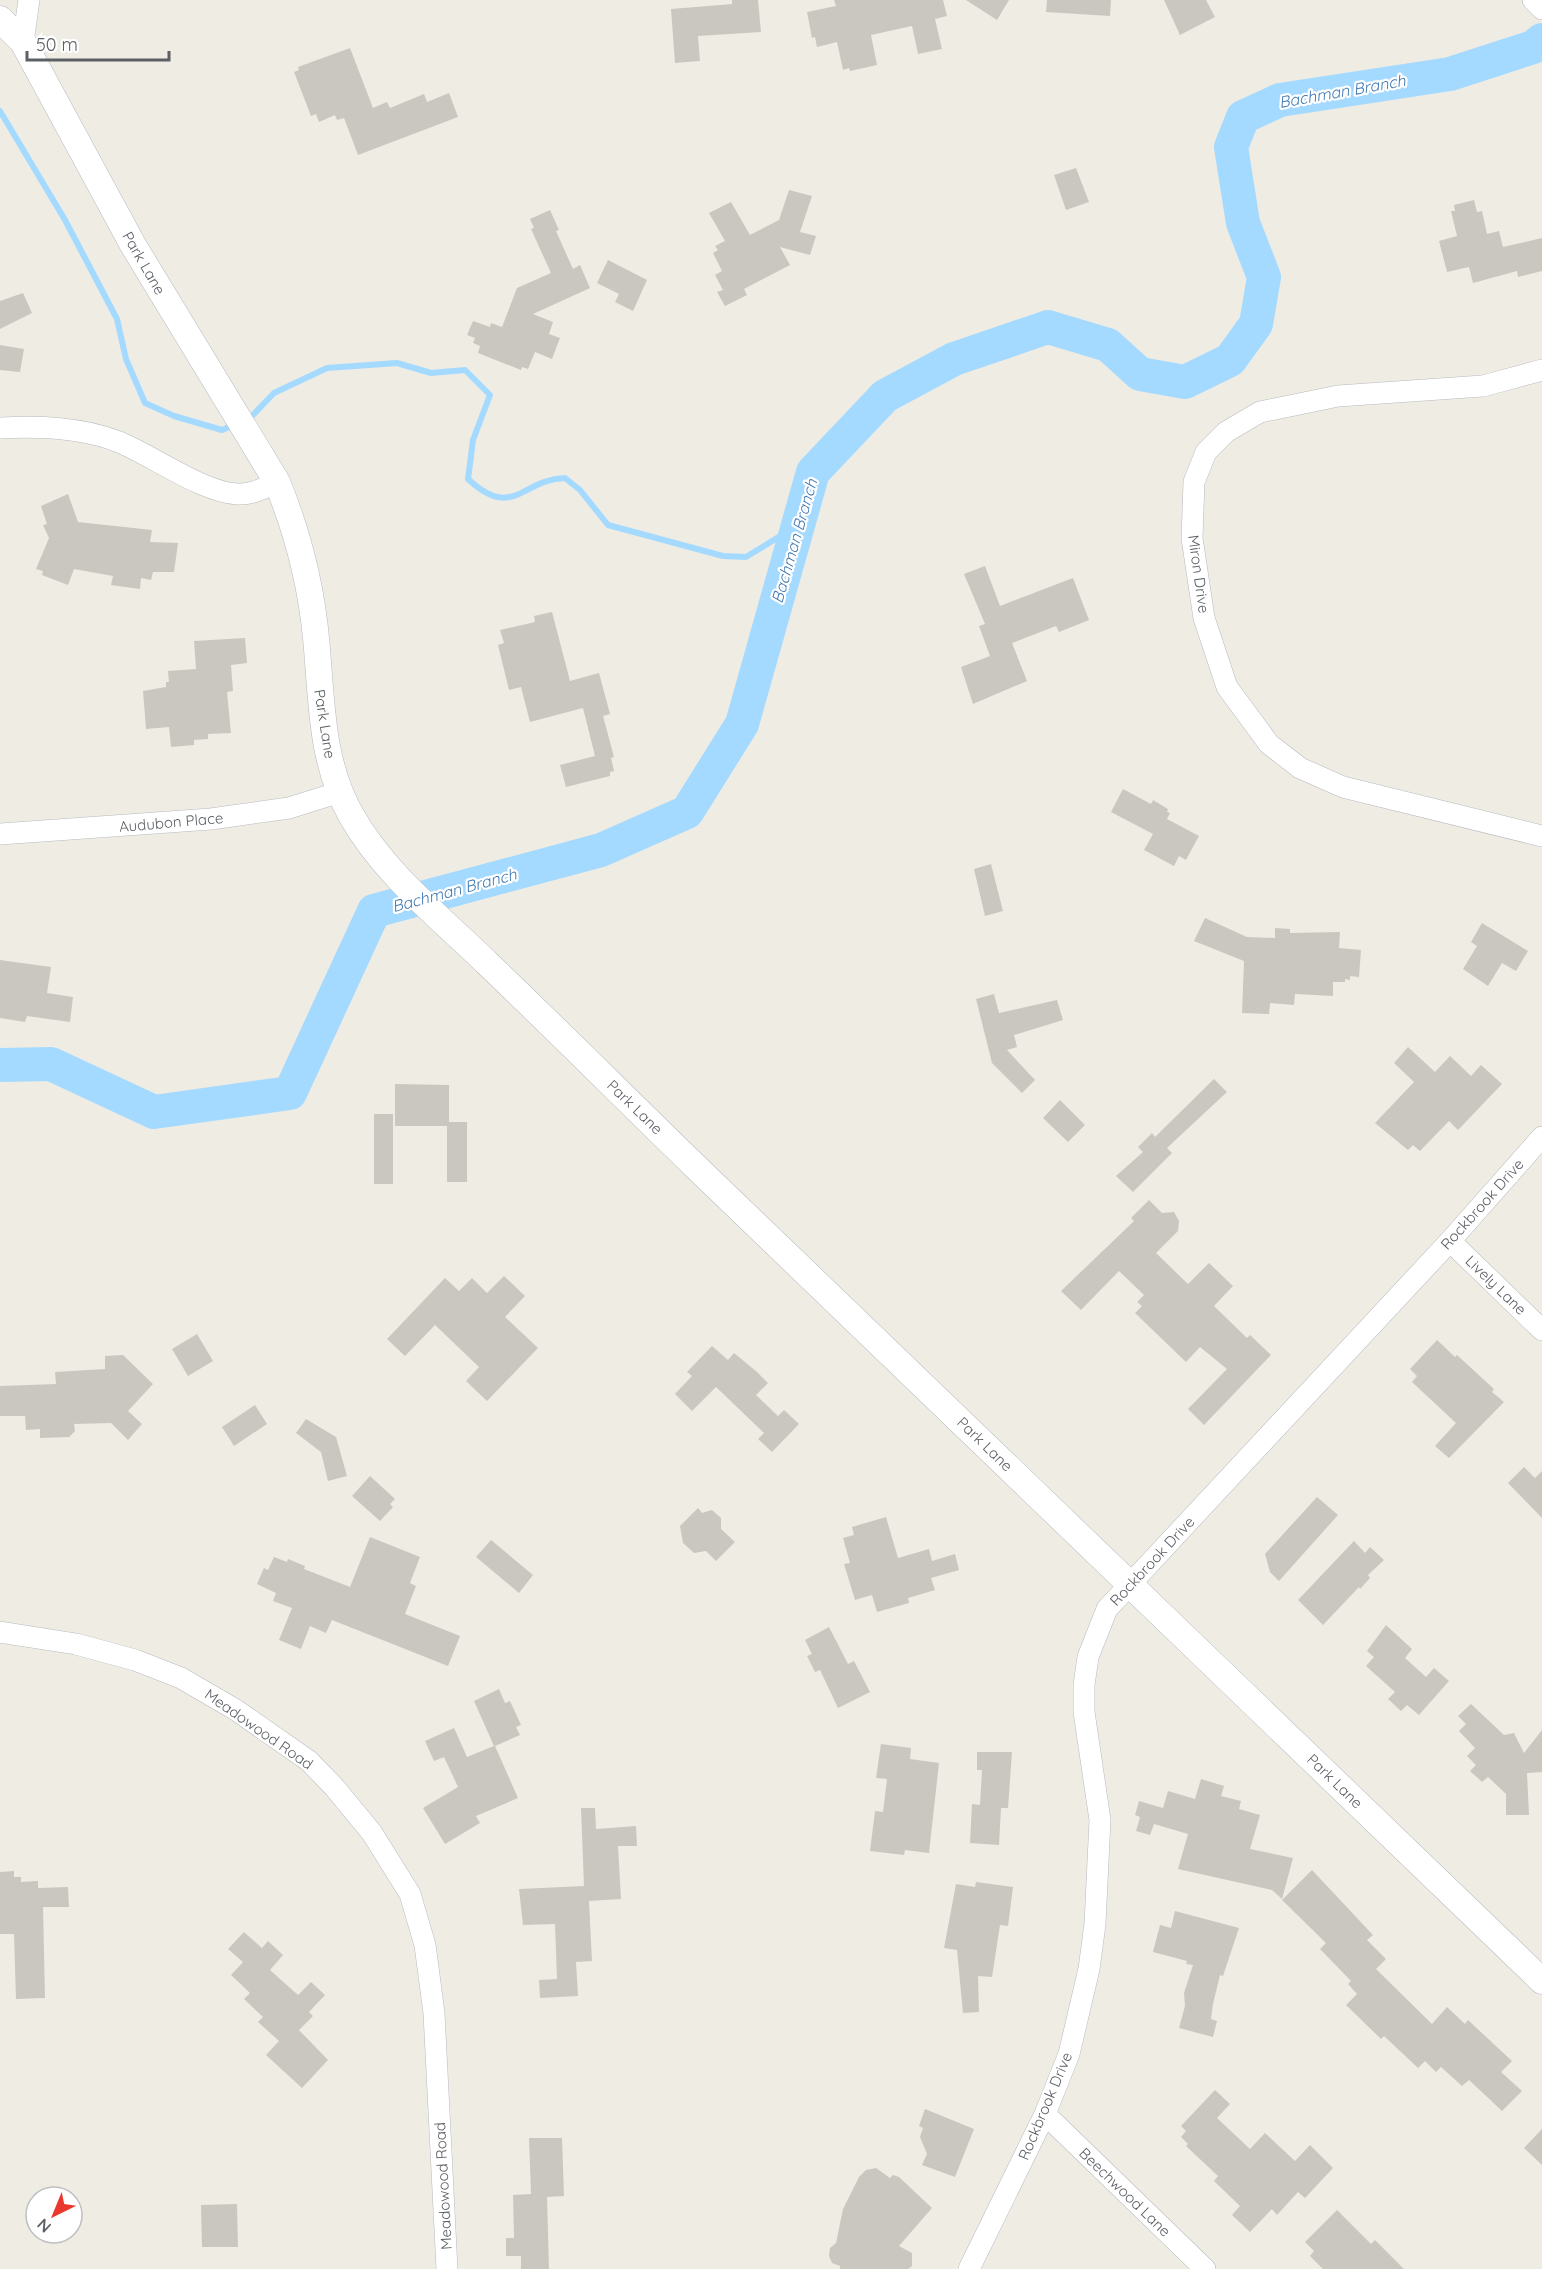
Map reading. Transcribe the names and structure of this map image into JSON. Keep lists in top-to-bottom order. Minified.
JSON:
{"streets":{"street":["Park Lane","Miron Drive","Audubon Place","Rockbrook Drive","Lively Lane","Meadowood Road","Beechwood Lane"]},"crossings":[["Park Lane","Audubon Place"],["Park Lane","Rockbrook Drive"],["Rockbrook Drive","Lively Lane"],["Rockbrook Drive","Beechwood Lane"]],"water":["Bachman Branch"],"scale_bar":"50 m","north":"bottom left"}
